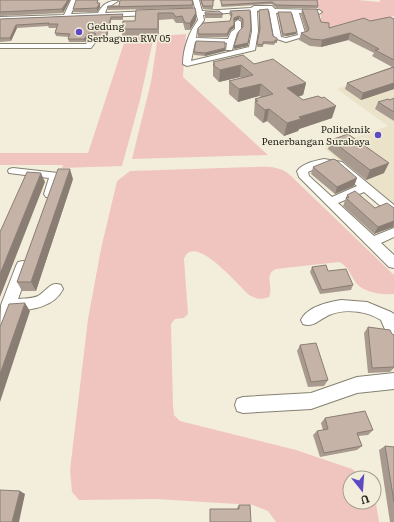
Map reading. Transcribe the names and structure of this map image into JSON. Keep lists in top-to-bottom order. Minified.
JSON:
{"places":["Gedung Serbaguna RW 05","Politeknik Penerbangan Surabaya"],"north":"bottom"}
